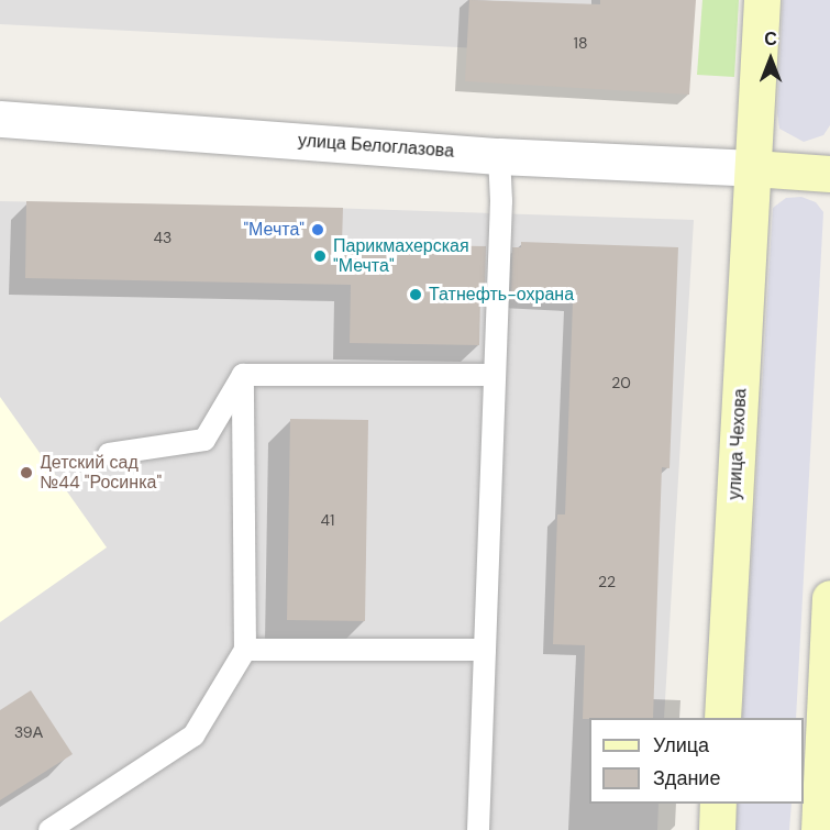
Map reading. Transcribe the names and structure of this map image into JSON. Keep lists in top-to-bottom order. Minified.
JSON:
{"streets":{"main road":["улица Чехова"],"street":["улица Белоглазова"]},"crossings":[["улица Белоглазова","улица Чехова"]],"places":["\"Мечта\"","Парикмахерская \"Мечта\"","Татнефть-охрана","Детский сад №44 \"Росинка\""],"house_numbers":["18","43","20","41","22","39А"],"legend":["Улица","Здание"],"north":"top"}
